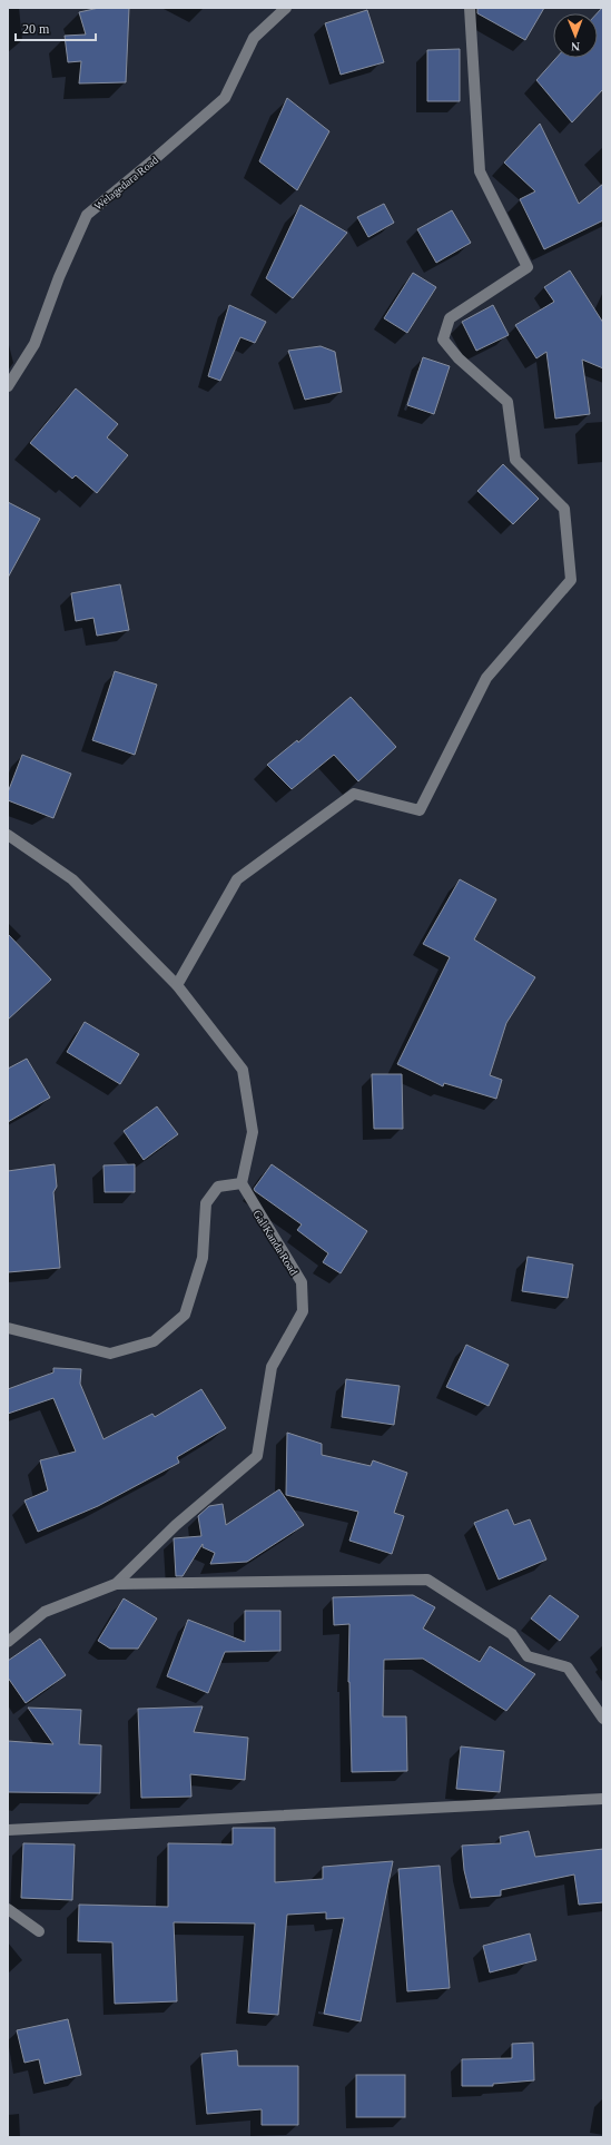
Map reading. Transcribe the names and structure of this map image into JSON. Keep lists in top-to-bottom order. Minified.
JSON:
{"streets":{"street":["Welagedara Road","Gal Kanda Road"]},"scale_bar":"20 m","north":"bottom"}
